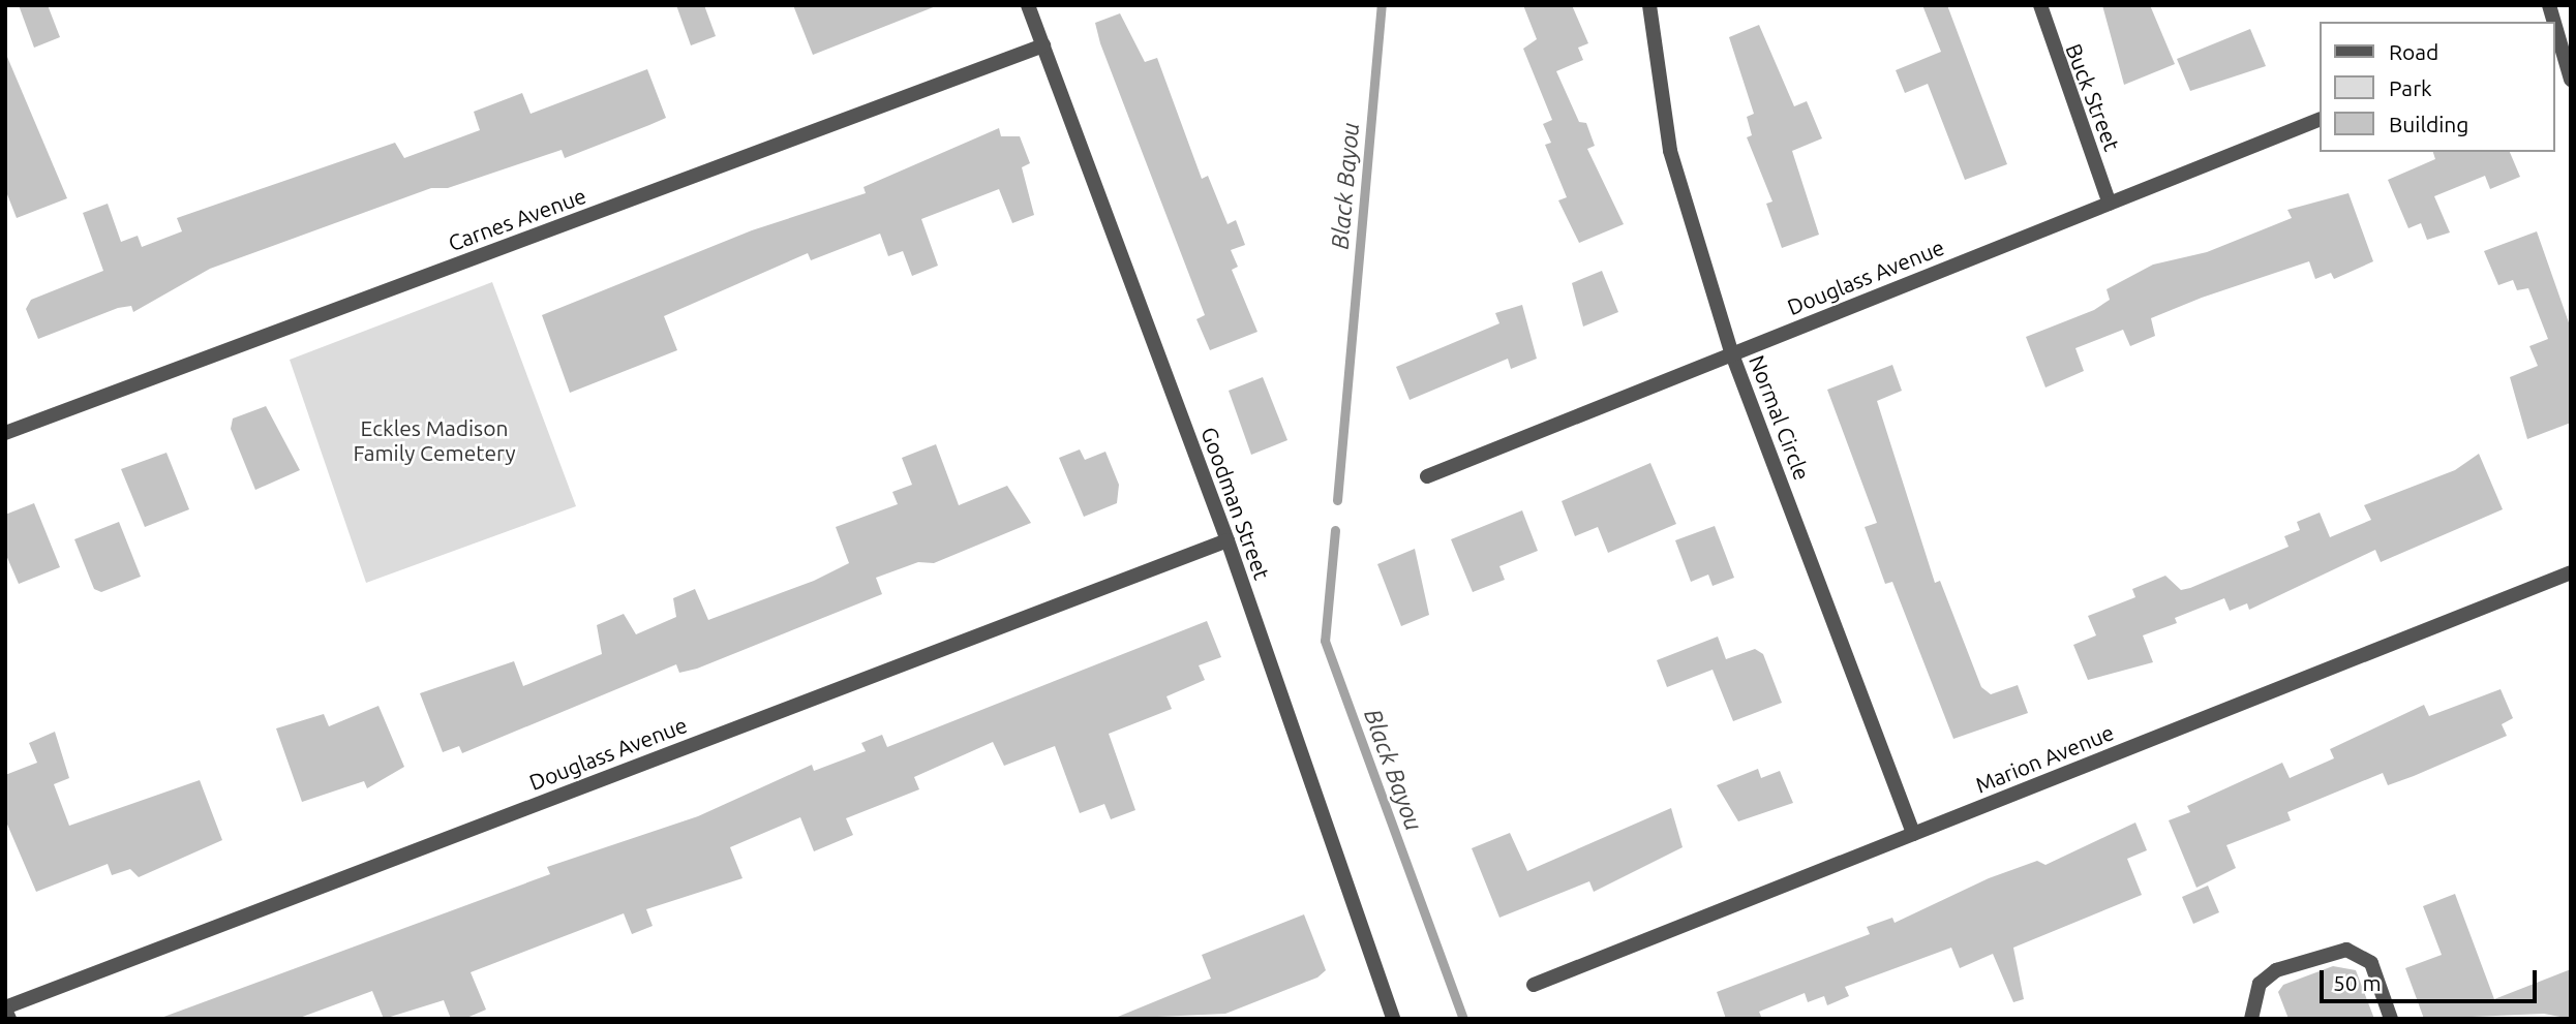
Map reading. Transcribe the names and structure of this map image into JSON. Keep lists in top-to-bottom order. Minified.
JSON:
{"streets":{"street":["Buck Street","Carnes Avenue","Douglass Avenue","Normal Circle","Goodman Street","Marion Avenue"]},"crossings":[["Buck Street","Douglass Avenue"],["Carnes Avenue","Goodman Street"],["Douglass Avenue","Normal Circle"],["Douglass Avenue","Goodman Street"],["Normal Circle","Marion Avenue"]],"water":["Black Bayou"],"parks":["Eckles Madison Family Cemetery"],"legend":["Road","Park","Building"],"scale_bar":"50 m"}
